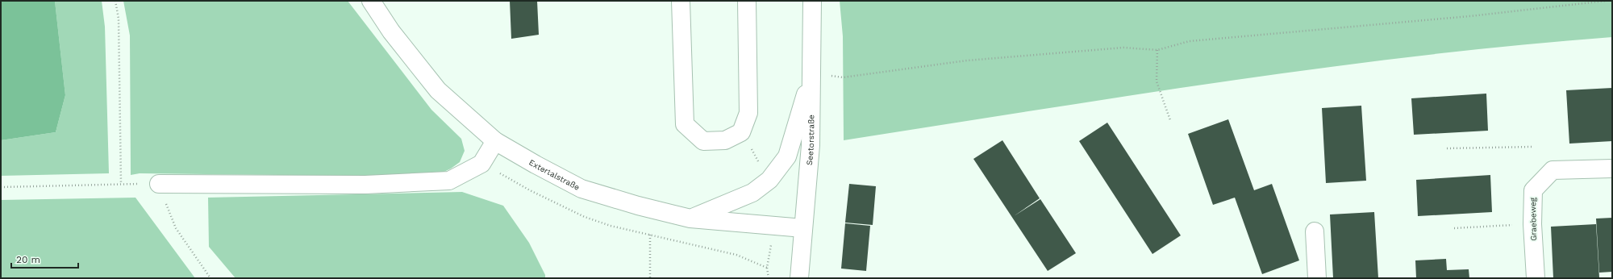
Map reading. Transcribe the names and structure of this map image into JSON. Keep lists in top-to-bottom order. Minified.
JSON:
{"streets":{"street":["Seetorstraße","Extertalstraße","Graebeweg"]},"crossings":[["Seetorstraße","Extertalstraße"]],"scale_bar":"20 m"}
